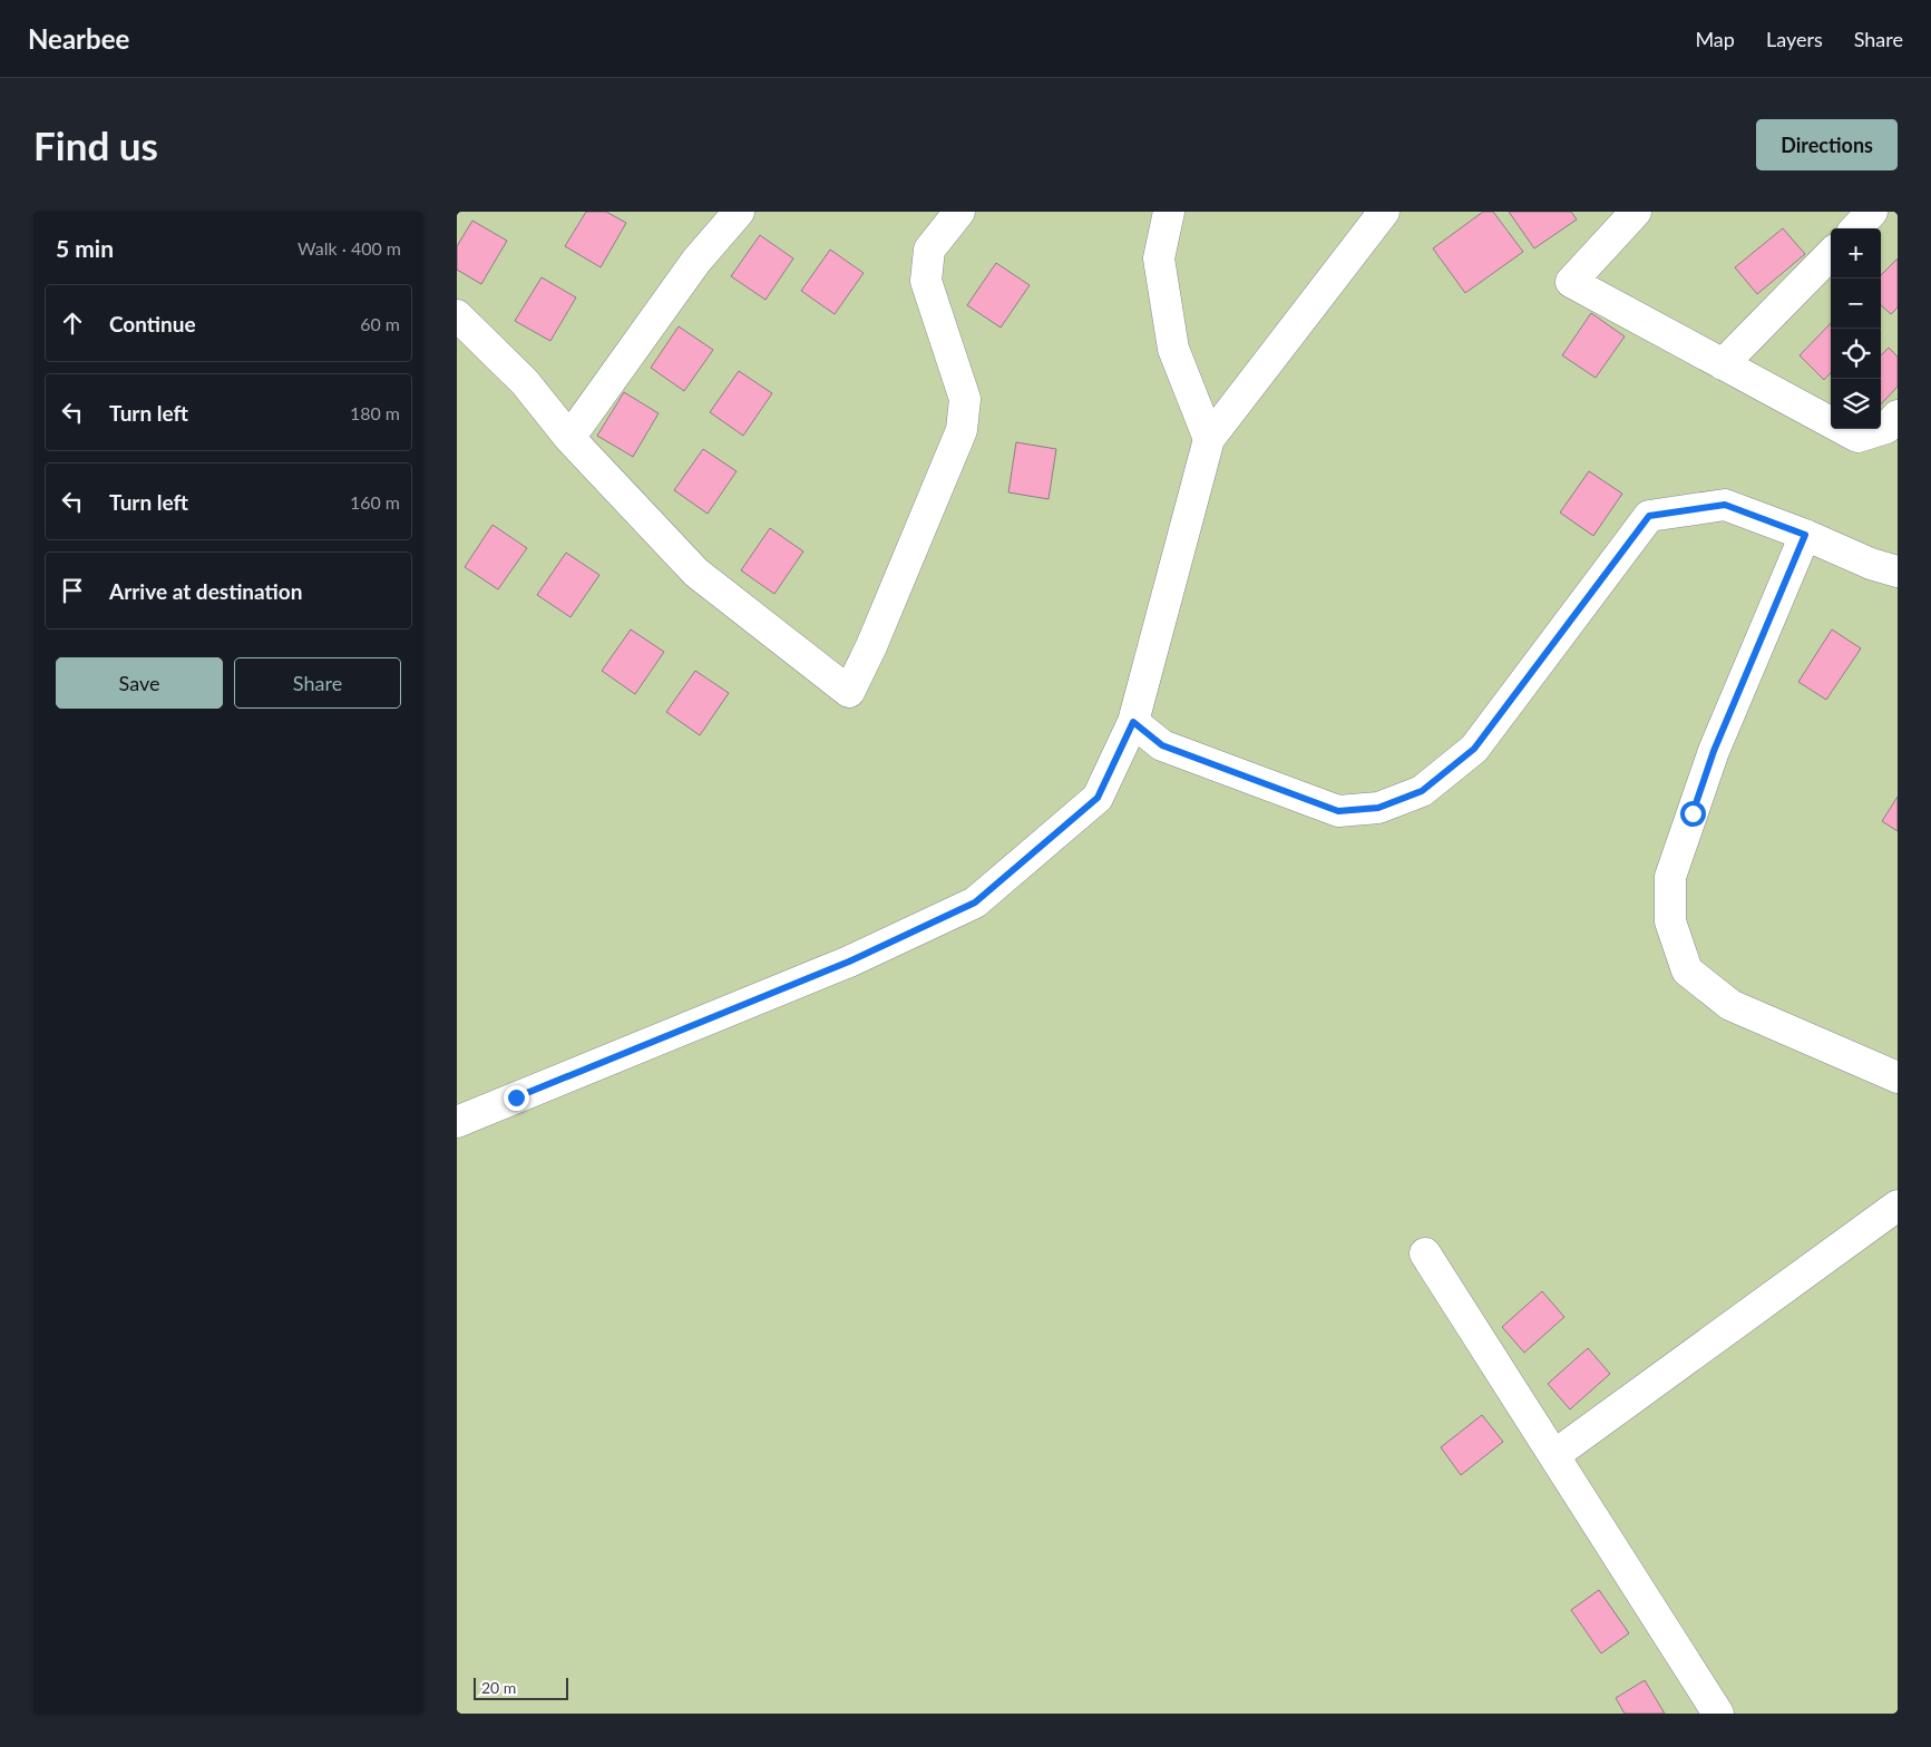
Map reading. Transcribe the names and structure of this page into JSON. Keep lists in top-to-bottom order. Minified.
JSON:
{"scale_bar":"20 m","page":{"header":"Nearbee","nav":["Map","Layers","Share"],"buttons":["Directions",["Save","Share"]],"title":"Find us","heading":["5 min","Walk · 400 m"],"map_buttons":["+","−"],"list":[["Continue","60 m"],["Turn left","180 m"],["Turn left","160 m"],"Arrive at destination"],"scale":"20 m"}}
